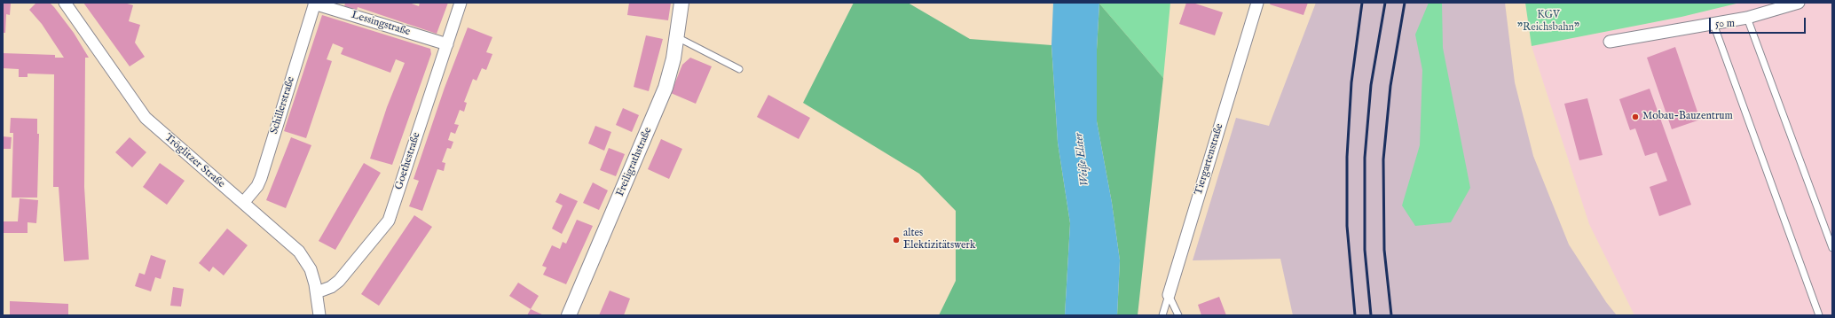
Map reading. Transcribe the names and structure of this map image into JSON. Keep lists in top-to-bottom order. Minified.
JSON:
{"streets":{"street":["Lessingstraße","Schillerstraße","Tiergartenstraße","Tröglitzer Straße","Goethestraße","Freiligrathstraße"]},"crossings":[["Lessingstraße","Schillerstraße"],["Lessingstraße","Goethestraße"],["Schillerstraße","Tröglitzer Straße"],["Tröglitzer Straße","Goethestraße"]],"water":["Weiße Elster"],"parks":["KGV \"Reichsbahn\""],"places":["Mobau-Bauzentrum","altes Elektizitätswerk"],"scale_bar":"50 m"}
